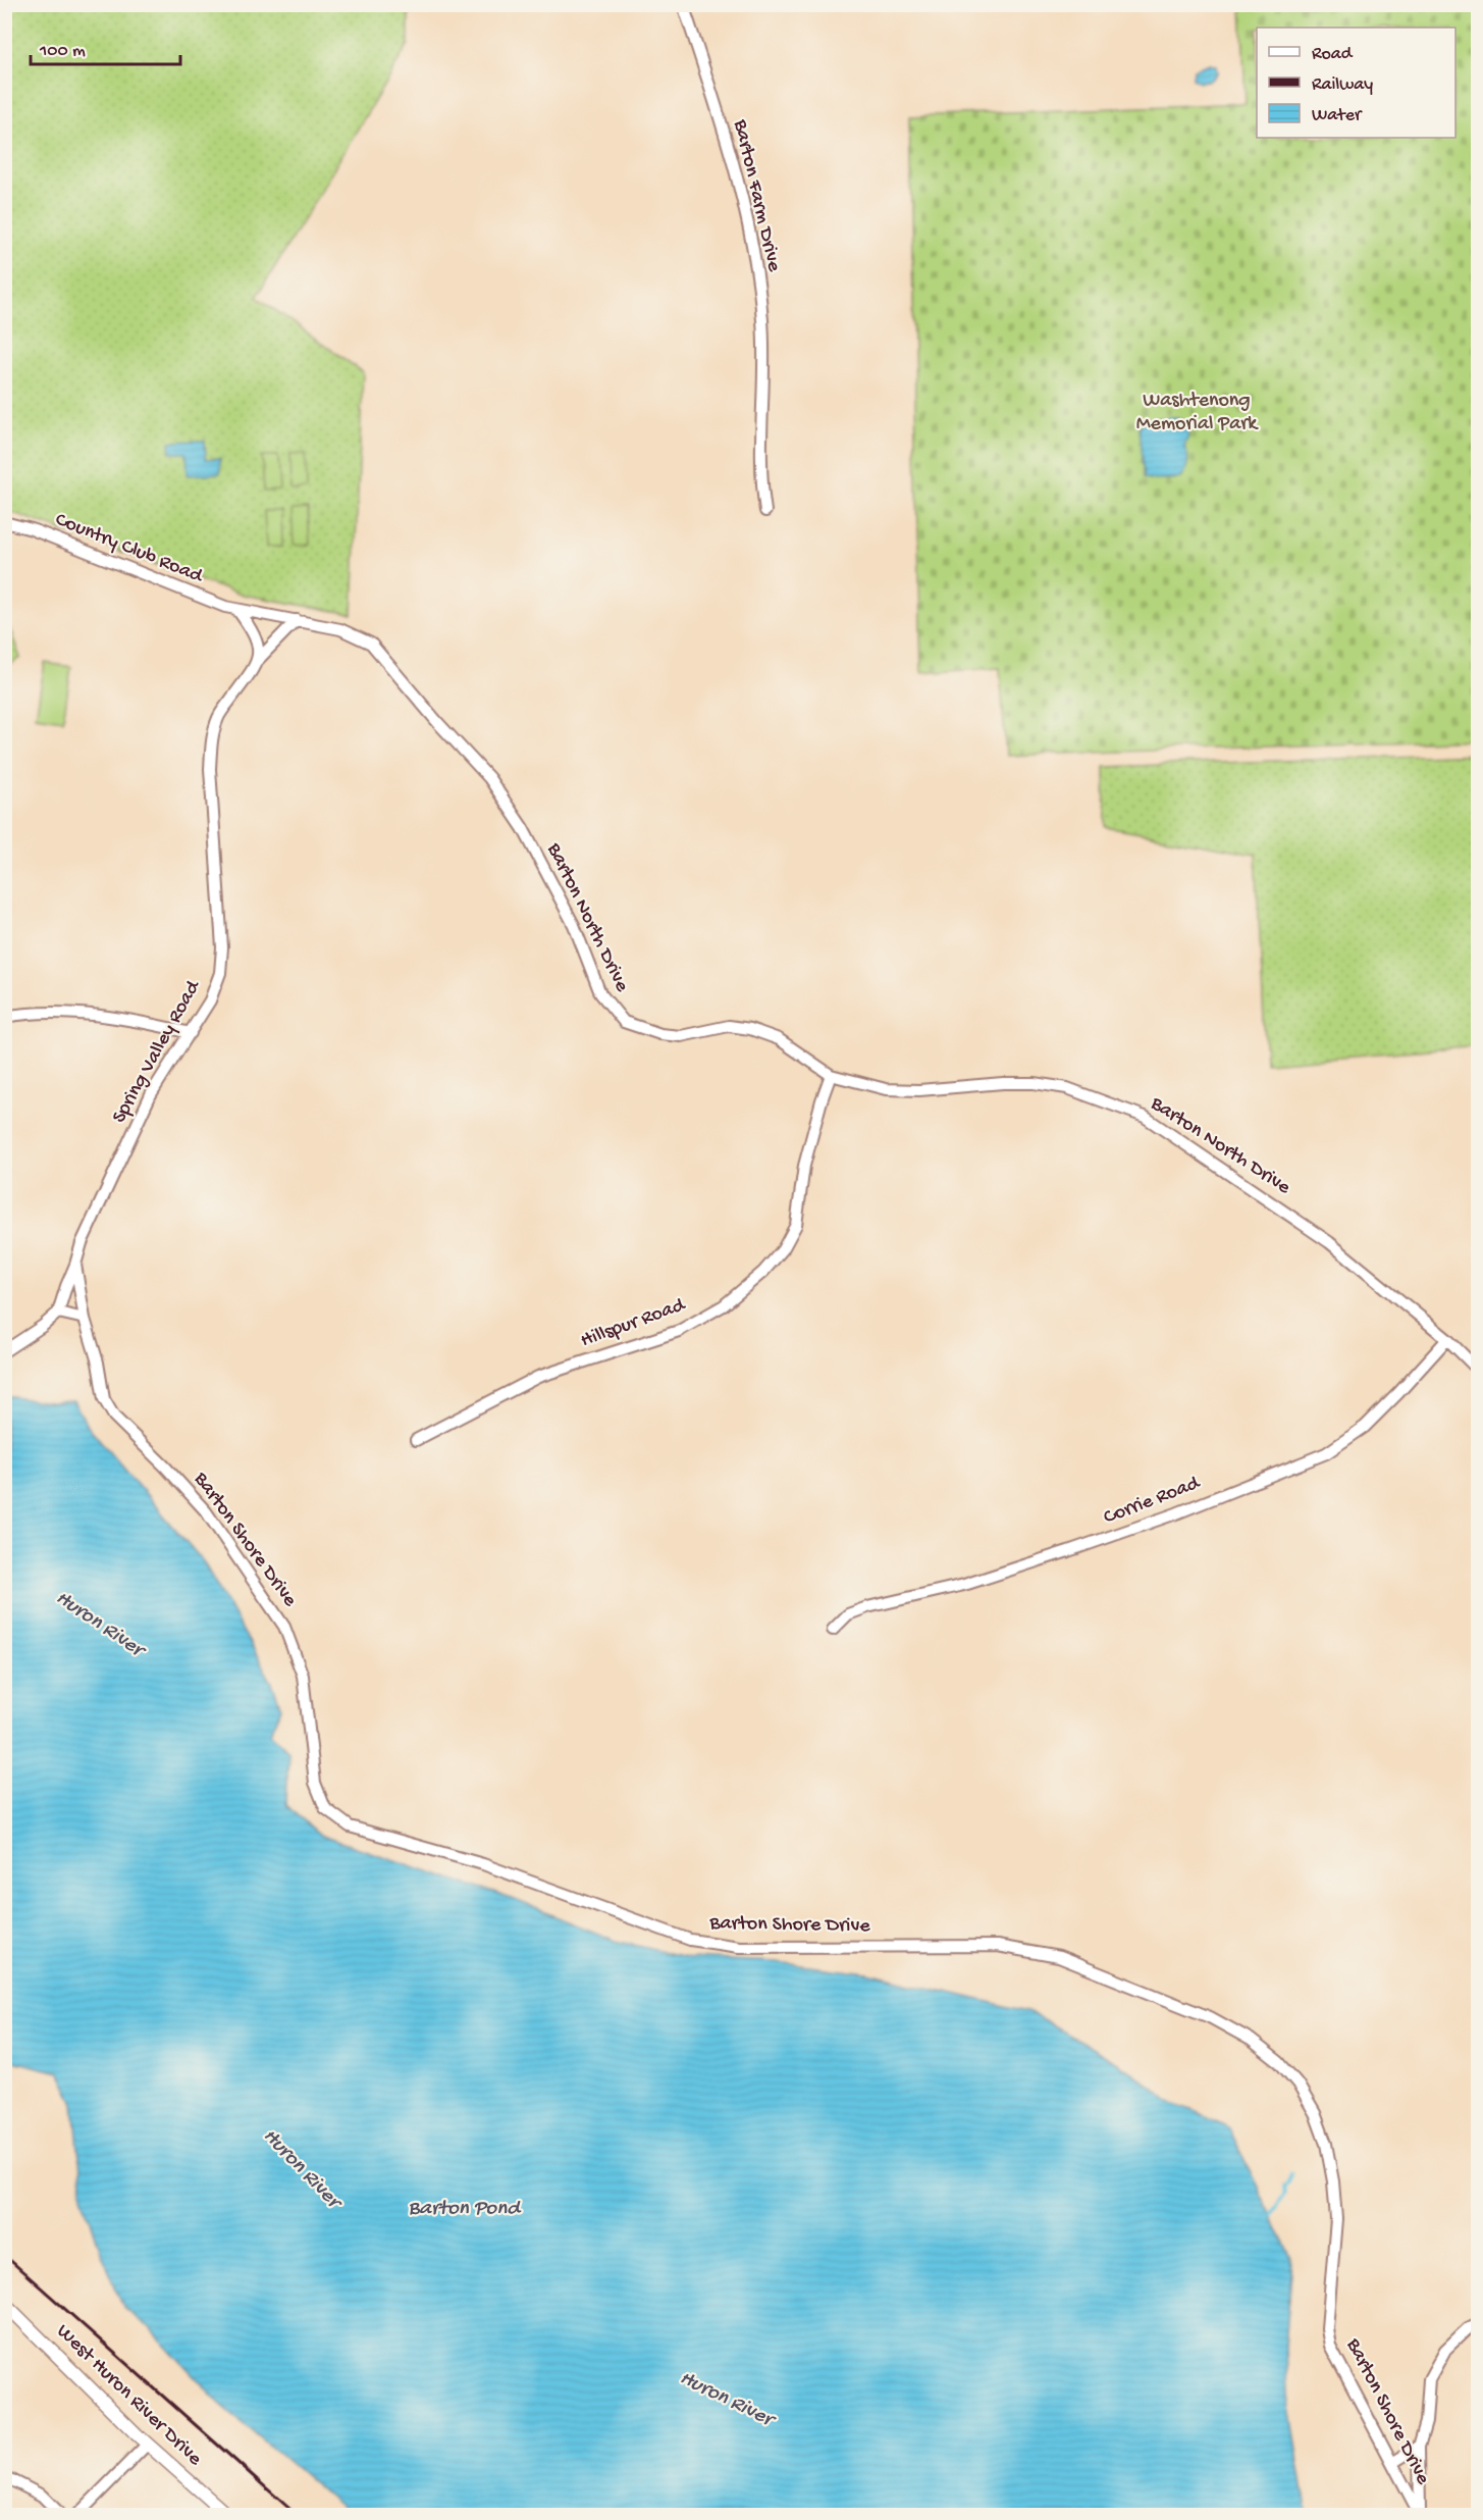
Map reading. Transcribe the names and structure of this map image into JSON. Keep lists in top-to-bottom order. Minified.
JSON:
{"streets":{"street":["Barton Farm Drive","Country Club Road","Barton North Drive","Spring Valley Road","Hillspur Road","Corrie Road","Barton Shore Drive","West Huron River Drive"]},"crossings":[["Country Club Road","Barton North Drive"],["Barton North Drive","Spring Valley Road"],["Barton North Drive","Hillspur Road"],["Barton North Drive","Corrie Road"],["Spring Valley Road","Barton Shore Drive"]],"water":["Huron River","Barton Pond"],"parks":["Washtenong Memorial Park"],"legend":["Road","Railway","Water"],"scale_bar":"100 m"}
